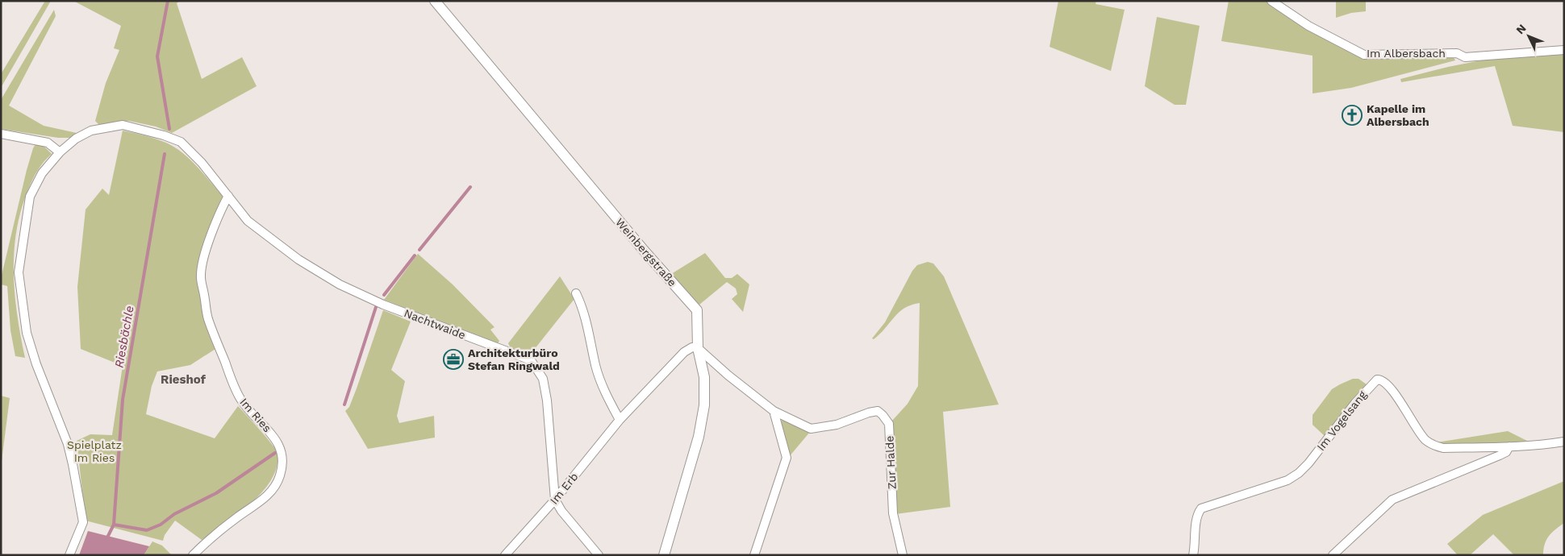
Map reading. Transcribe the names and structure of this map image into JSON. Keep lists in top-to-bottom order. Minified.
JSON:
{"streets":{"street":["Im Albersbach","Weinbergstraße","Nachtwaide","Im Ries","Im Vogelsang","Zur Halde","Im Erb"]},"crossings":[["Weinbergstraße","Zur Halde"],["Weinbergstraße","Im Erb"],["Nachtwaide","Im Ries"],["Nachtwaide","Im Erb"],["Zur Halde","Im Erb"]],"districts":["Rieshof"],"water":["Riesbächle"],"parks":["Spielplatz Im Ries"],"places":{"church":["Kapelle im Albersbach"],"office":["Architekturbüro Stefan Ringwald"]},"north":"top left"}
